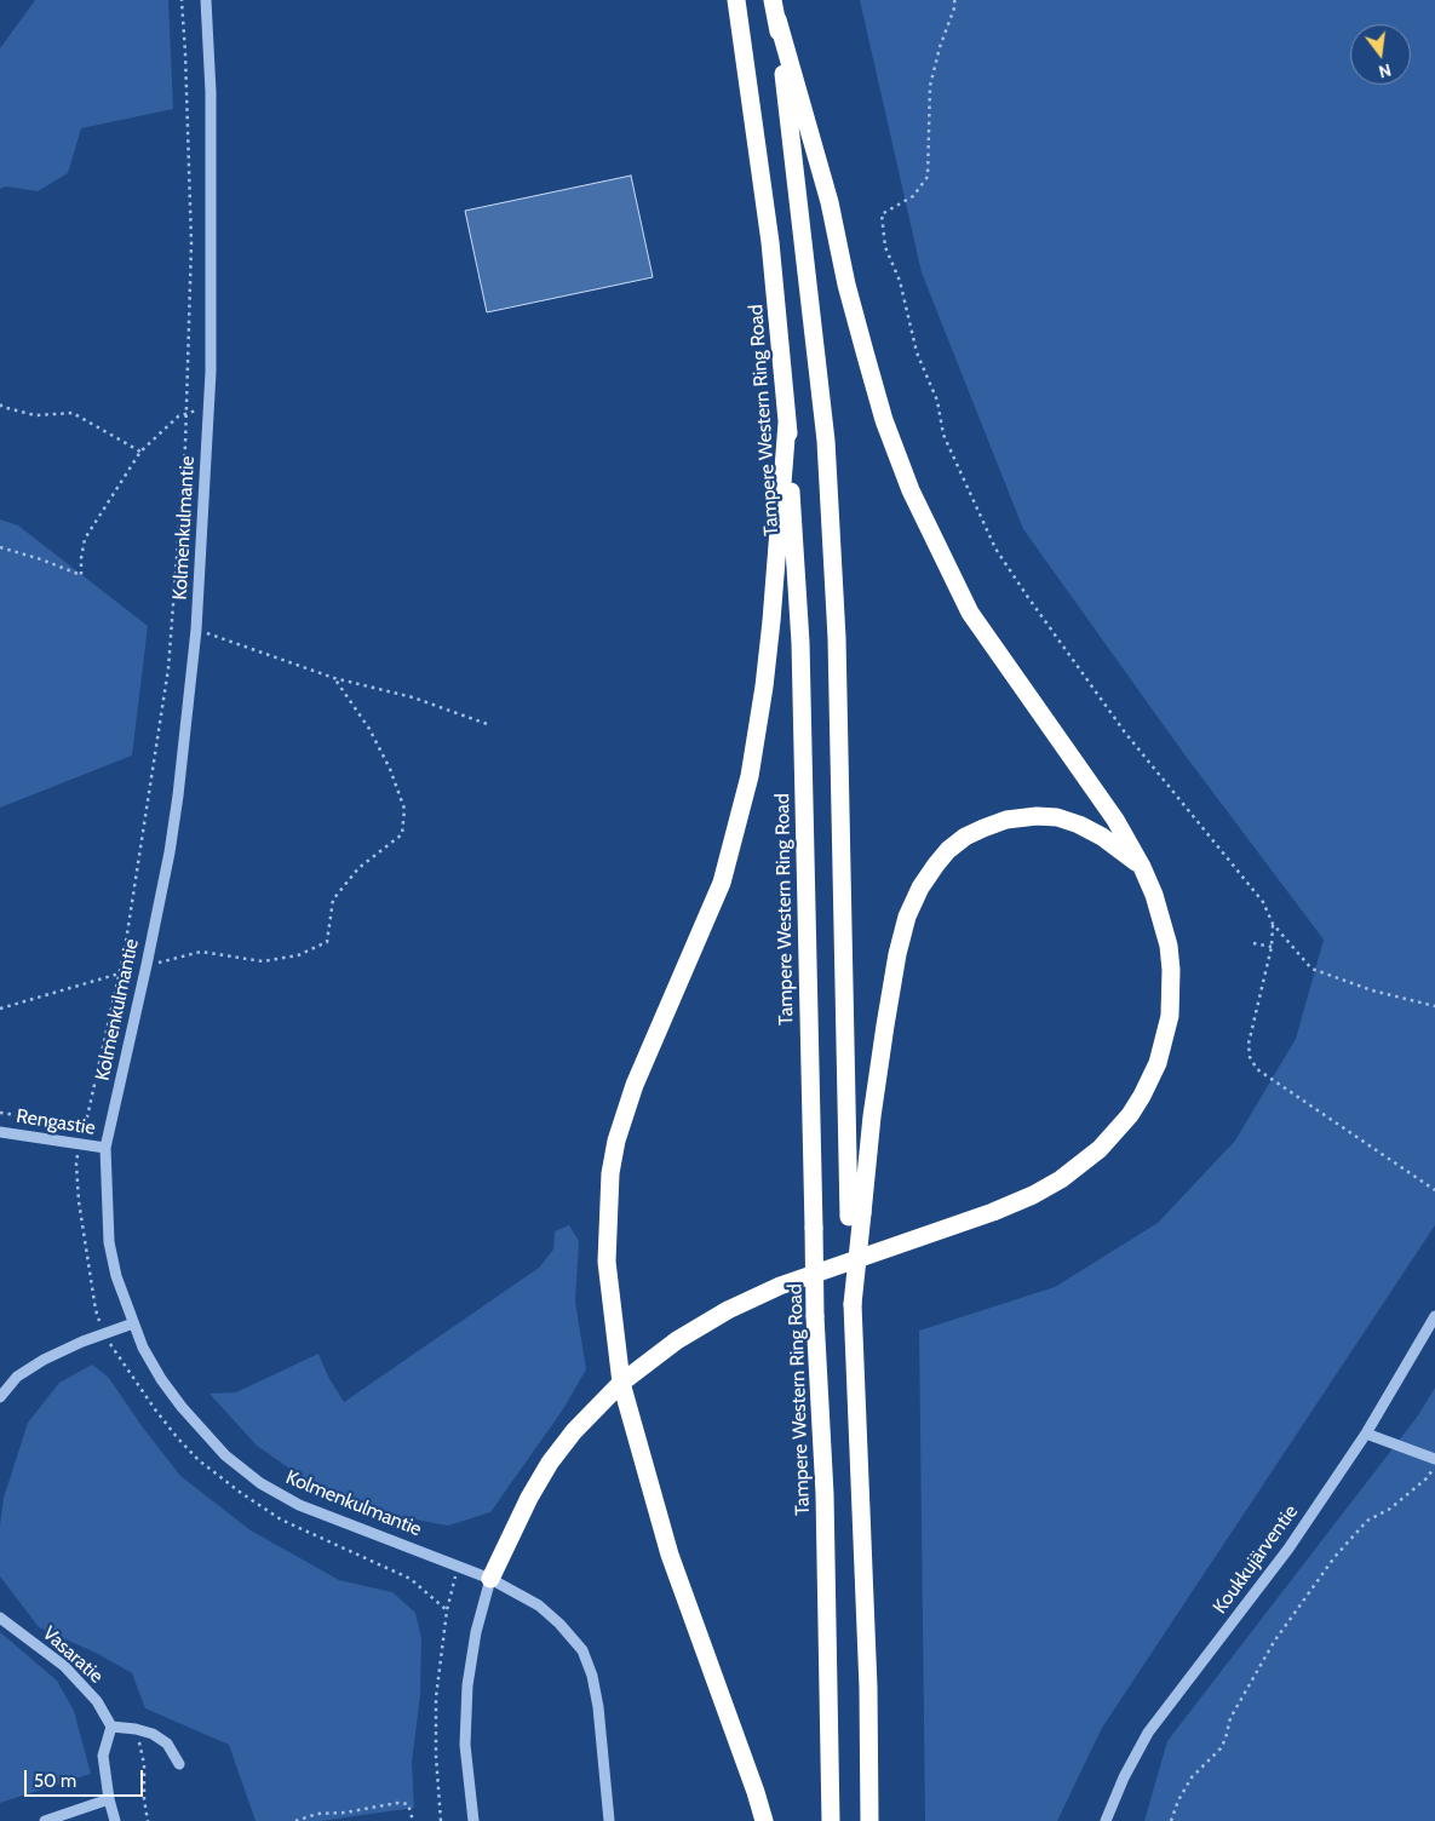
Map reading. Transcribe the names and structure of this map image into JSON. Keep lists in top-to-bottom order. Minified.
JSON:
{"streets":{"highway":["Tampere Western Ring Road"],"street":["Kolmenkulmantie","Rengastie","Koukkujärventie","Vasaratie"]},"crossings":[["Kolmenkulmantie","Rengastie"]],"scale_bar":"50 m","north":"bottom"}
